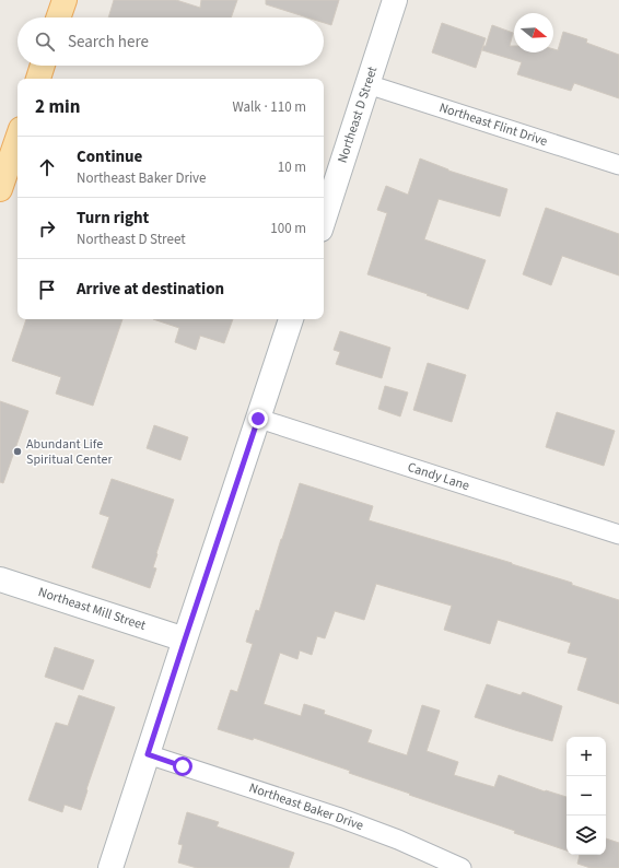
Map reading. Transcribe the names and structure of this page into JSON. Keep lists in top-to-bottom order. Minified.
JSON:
{"streets":{"street":["Northeast D Street","Northeast Flint Drive","Candy Lane","Northeast Mill Street","Northeast Baker Drive"]},"crossings":[["Northeast D Street","Northeast Flint Drive"]],"places":["Abundant Life Spiritual Center"],"north":"right","page":{"search":"Search here","heading":["2 min","Walk · 110 m"],"list":[["Continue","Northeast Baker Drive","10 m"],["Turn right","Northeast D Street","100 m"],"Arrive at destination"],"map_buttons":["+","−"]}}
